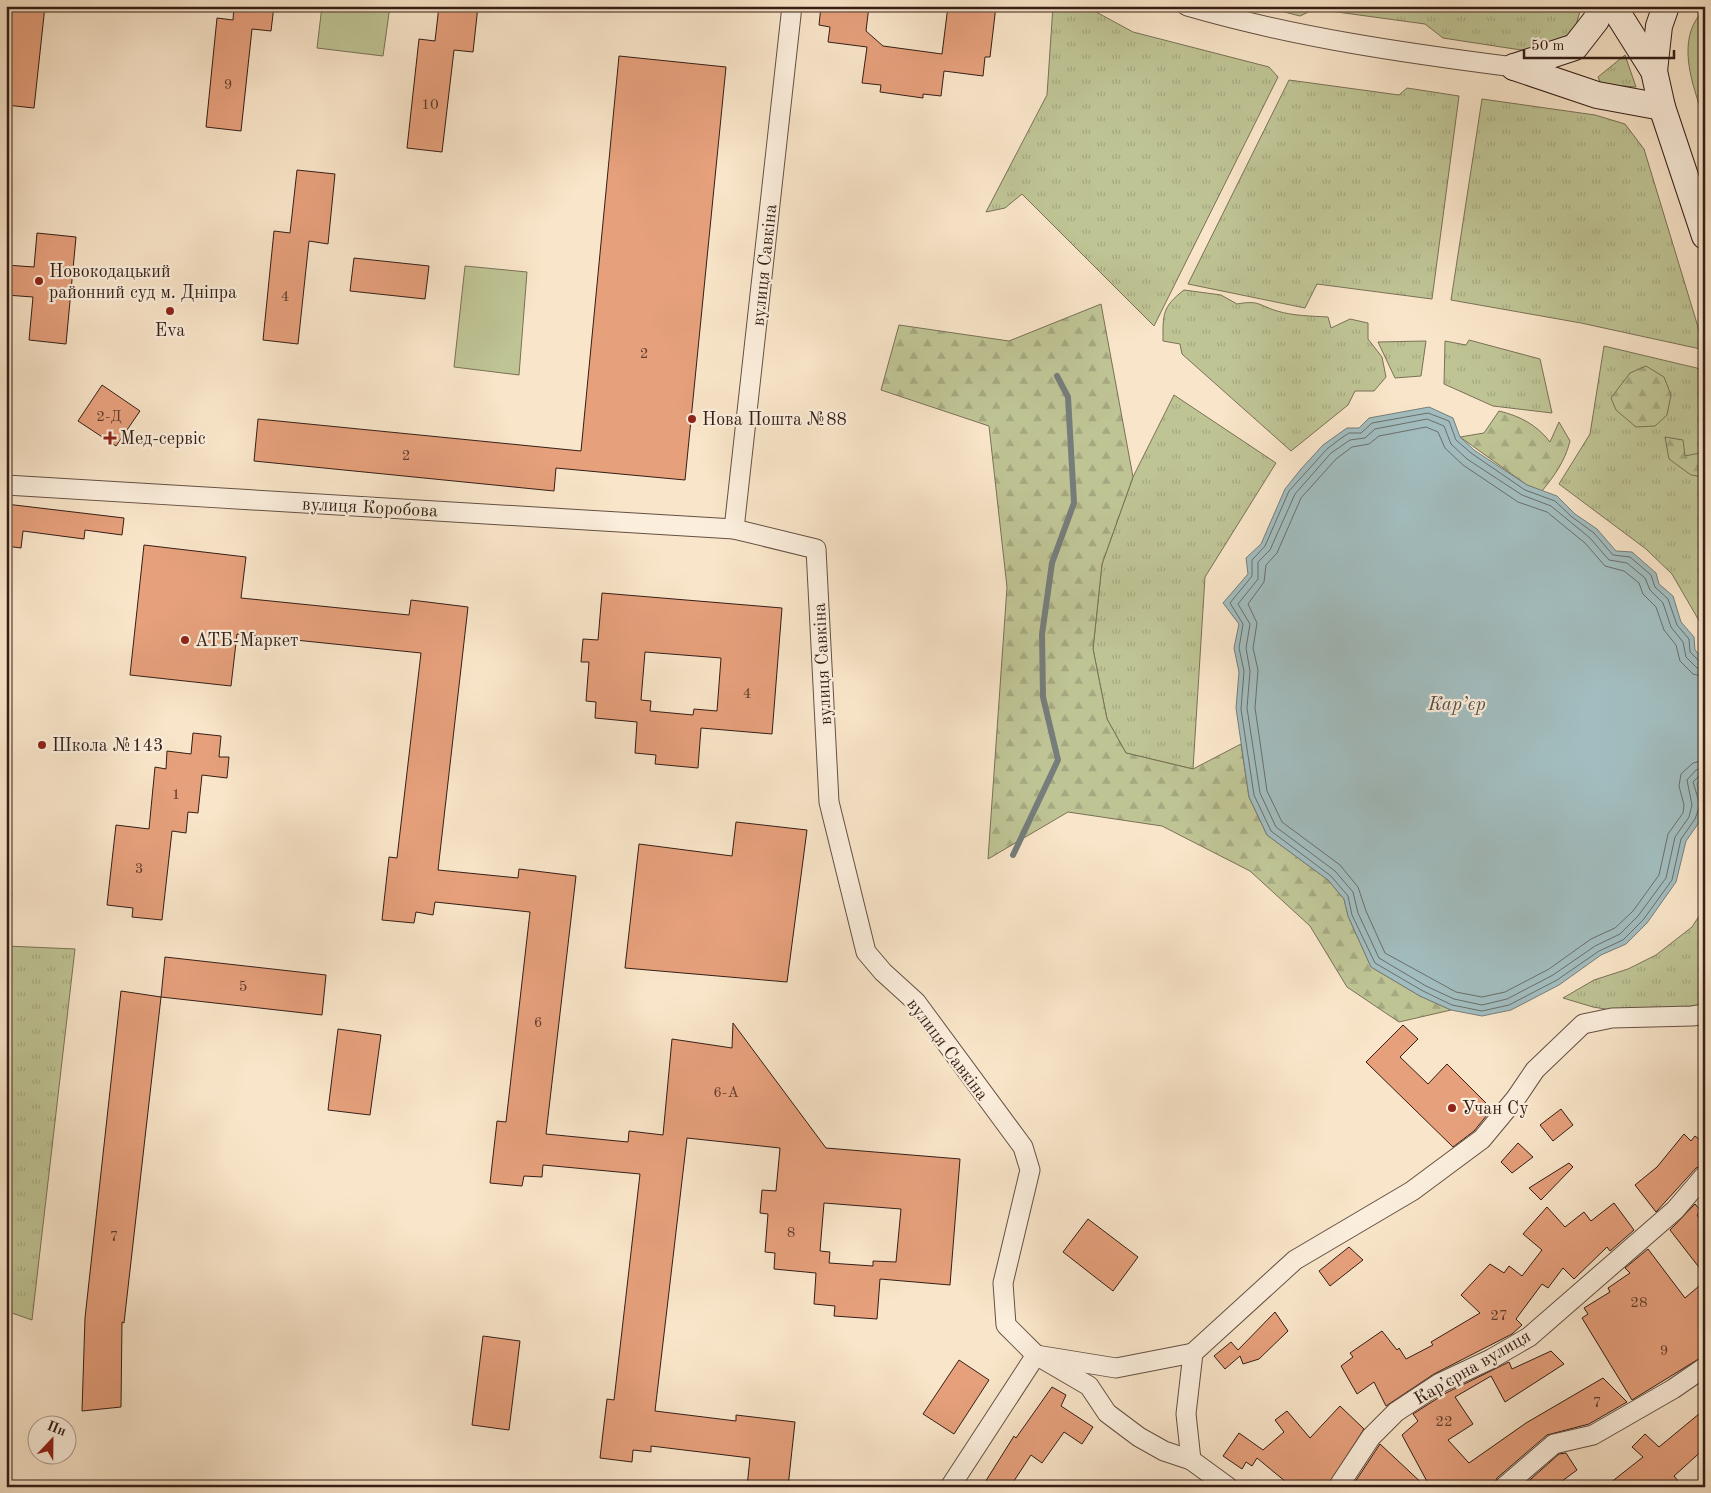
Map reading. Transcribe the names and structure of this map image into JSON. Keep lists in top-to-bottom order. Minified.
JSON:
{"streets":{"street":["вулиця Савкіна","вулиця Коробова","Карʼєрна вулиця"]},"crossings":[["вулиця Савкіна","вулиця Коробова"]],"water":["Кар’єр"],"places":{"other":["Новокодацький районний суд м. Дніпра","Eva","Нова Пошта №88","АТБ-Маркет","Школа №143","Учан Су"],"health":["Мед-сервіс"]},"house_numbers":["9","10","4","2","2-Д","2","4","1","3","5","6","6-А","8","7","28","27","9","7","22"],"scale_bar":"50 m","north":"top"}
